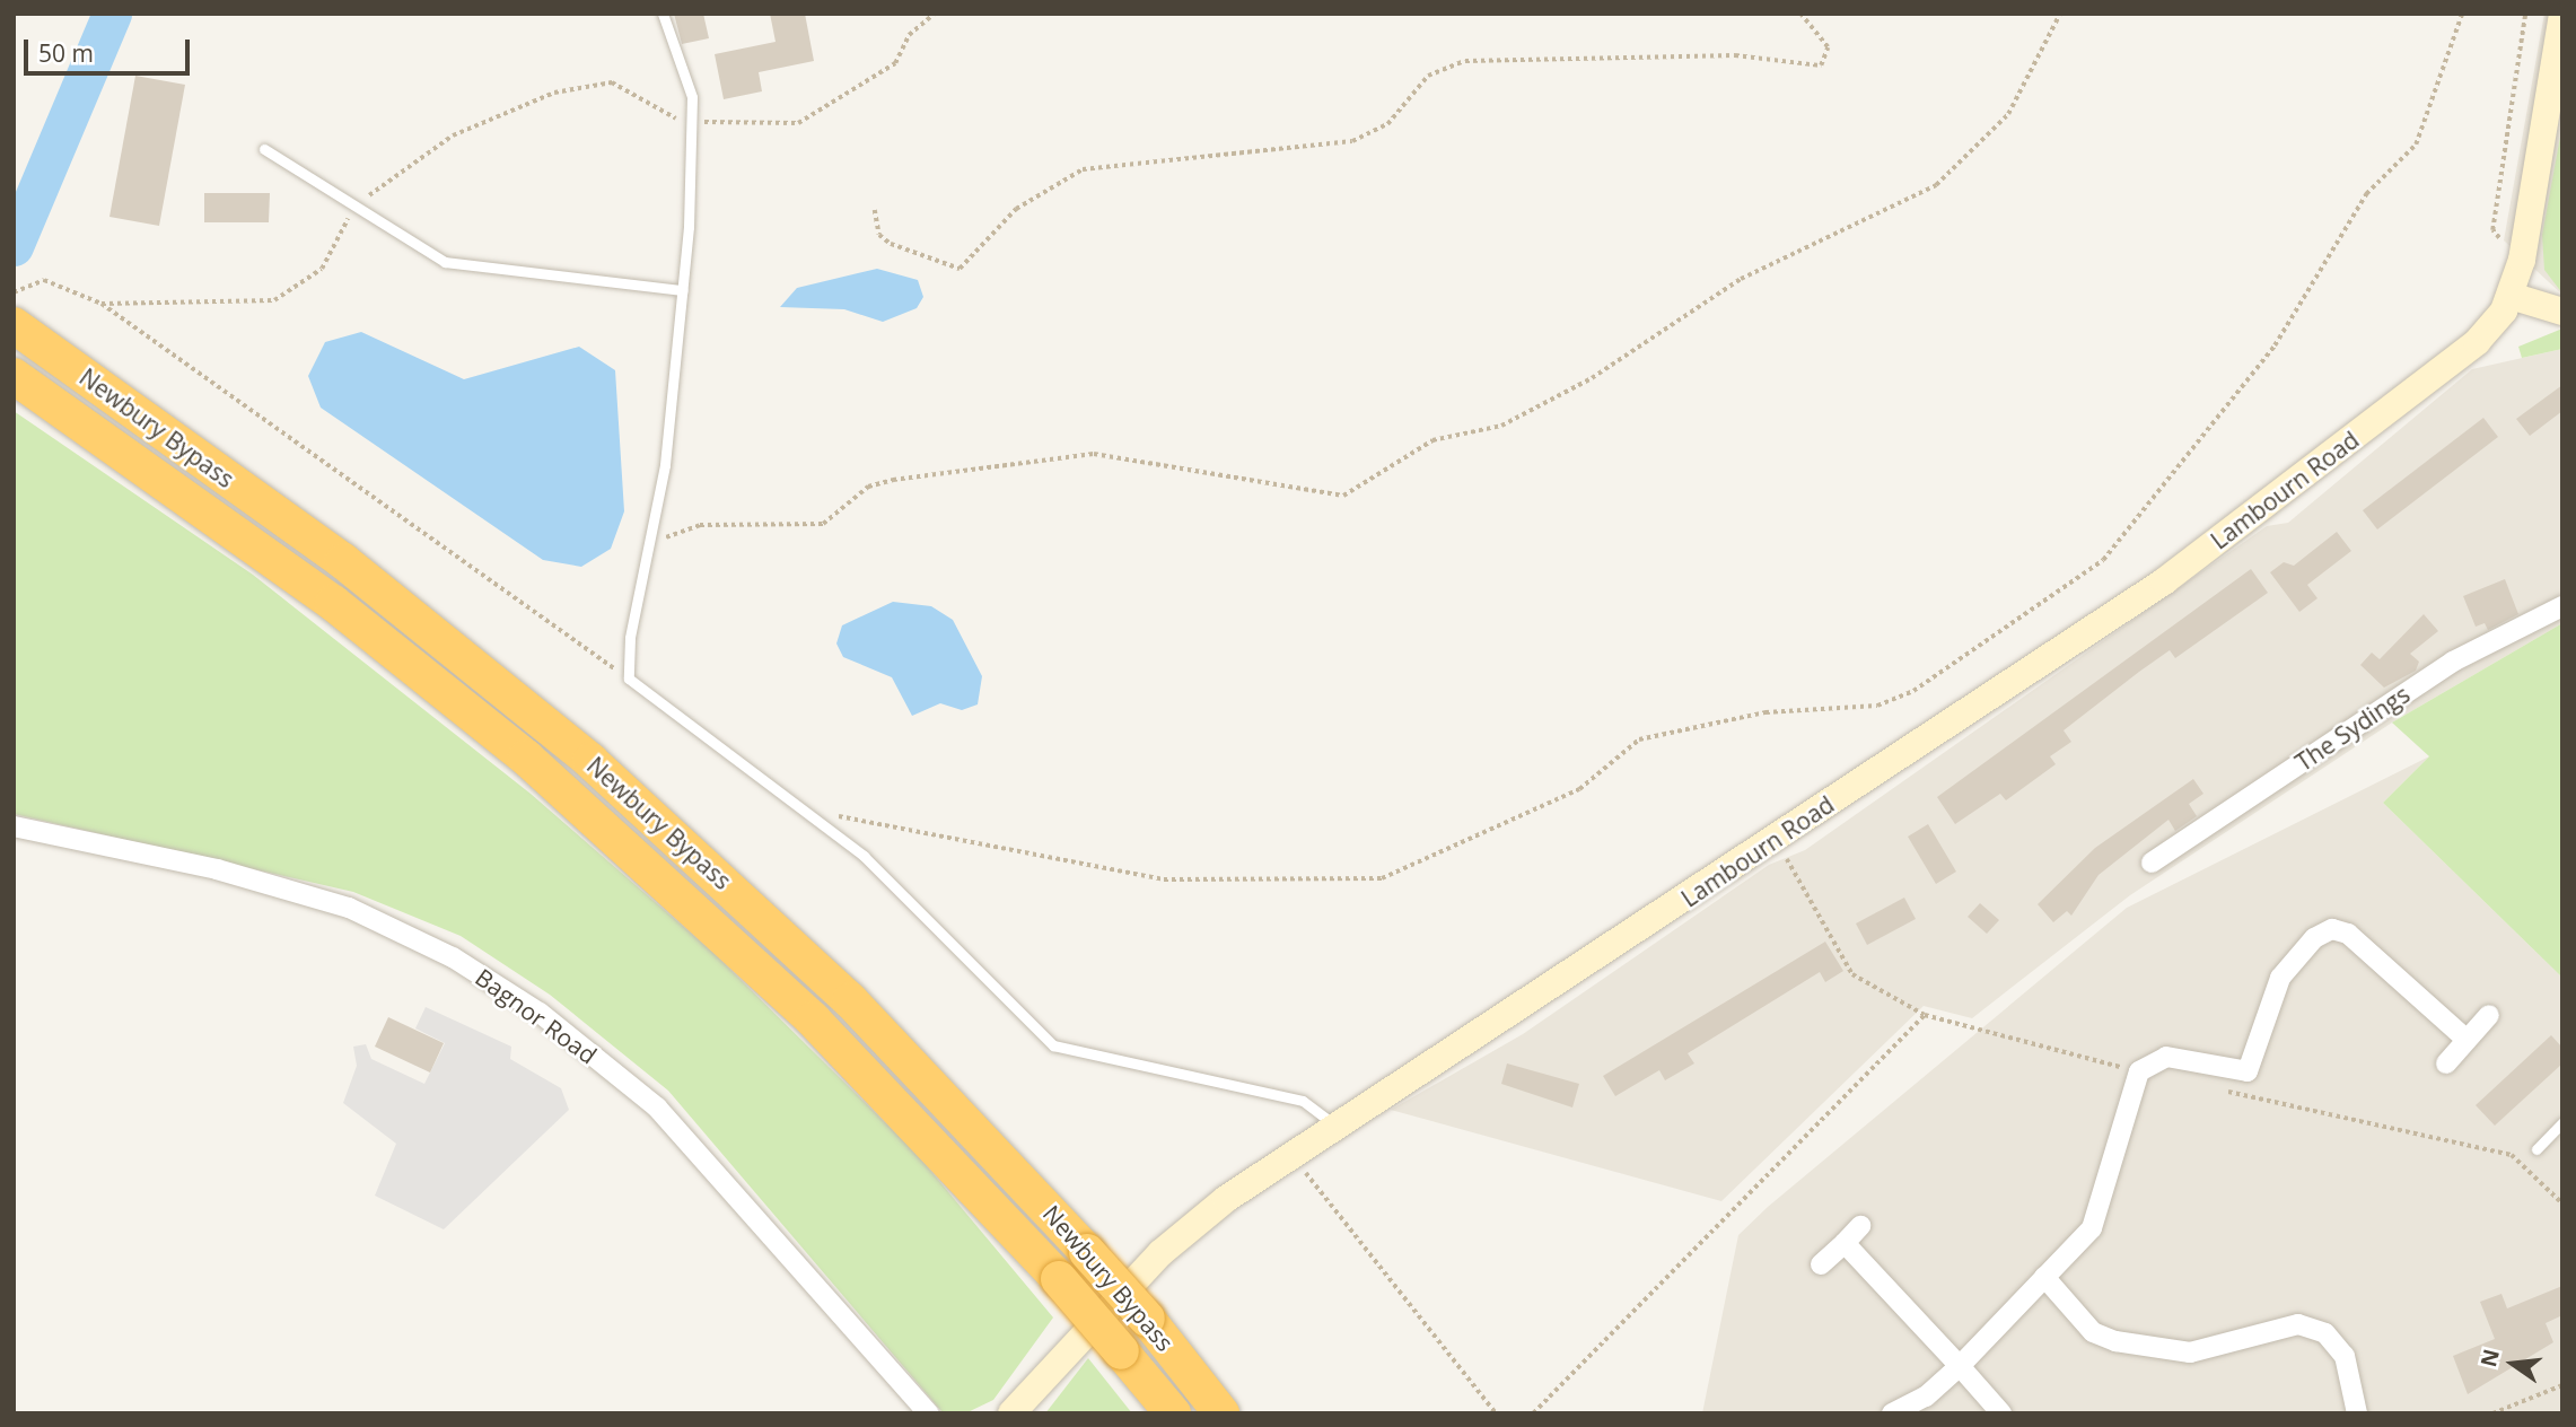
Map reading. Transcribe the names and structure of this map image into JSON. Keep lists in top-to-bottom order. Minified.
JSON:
{"streets":{"highway":["Newbury Bypass"],"street":["Lambourn Road","The Sydings","Bagnor Road"]},"scale_bar":"50 m","north":"left"}
